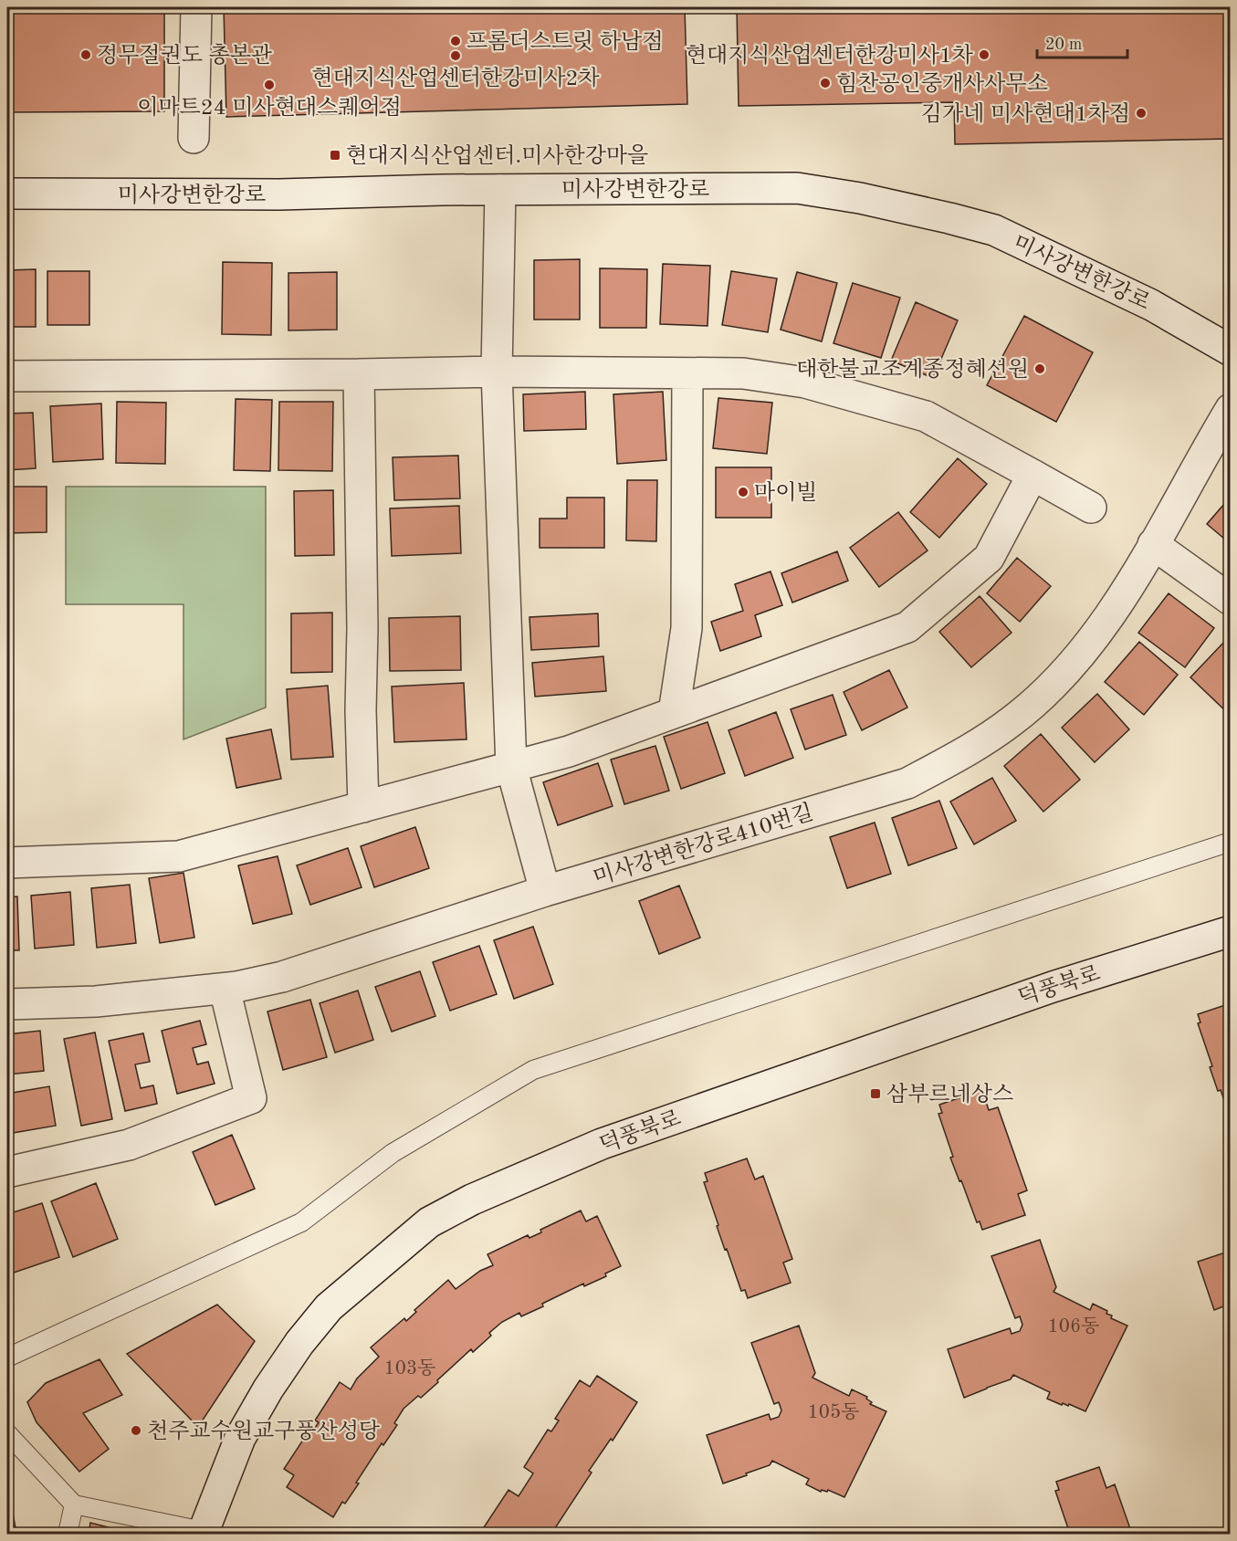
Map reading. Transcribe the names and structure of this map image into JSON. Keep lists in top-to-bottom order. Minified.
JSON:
{"streets":{"street":["미사강변한강로","미사강변한강로410번길","덕풍북로"]},"places":{"other":["프롬더스트릿 하남점","정무절권도 총본관","현대지식산업센터한강미사1차","현대지식산업센터한강미사2차","힘찬공인중개사사무소","이마트24 미사현대스퀘어점","김가네 미사현대1차점","대한불교조계종정혜선원","마이빌","천주교수원교구풍산성당"],"transit":["현대지식산업센터.미사한강마을","삼부르네상스"]},"house_numbers":["106동","103동","105동"],"scale_bar":"20 m"}
